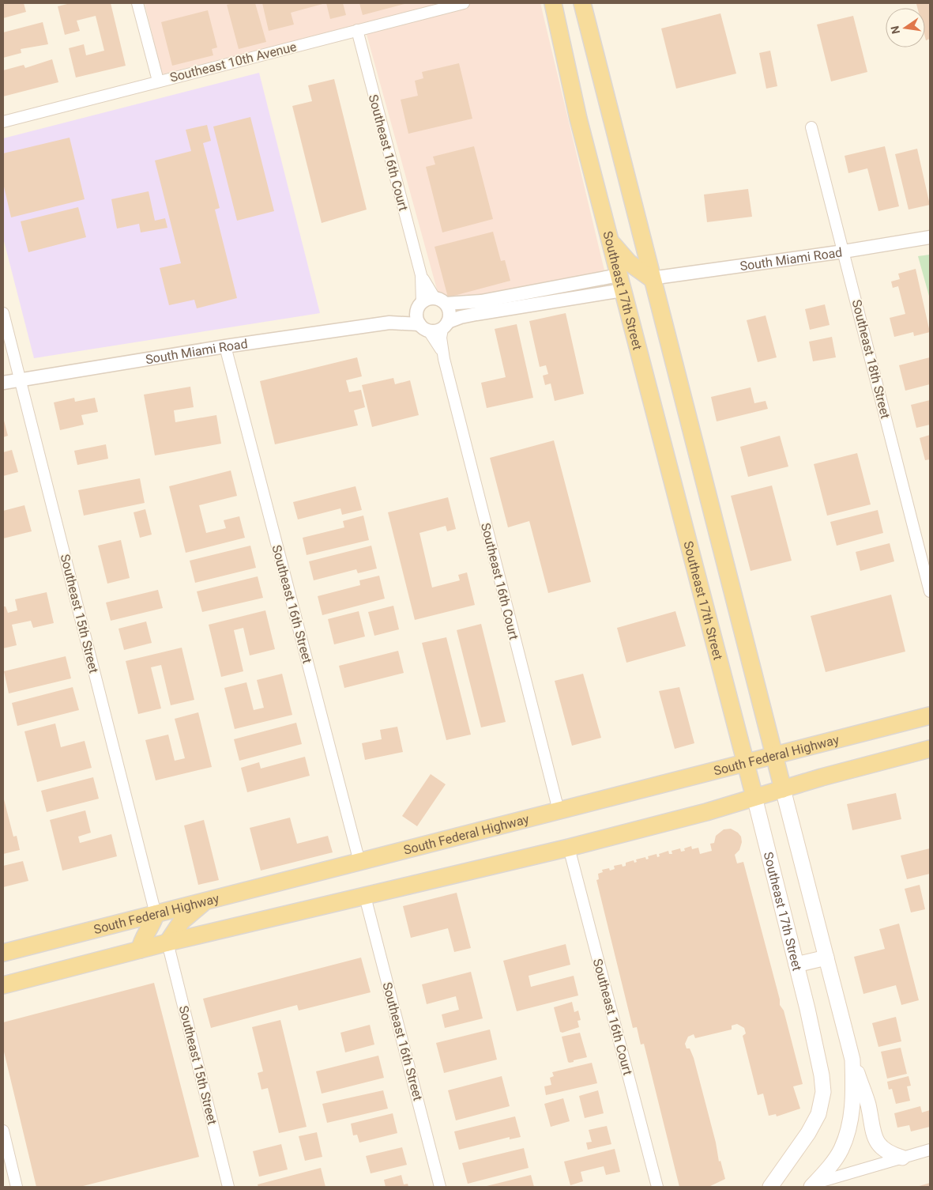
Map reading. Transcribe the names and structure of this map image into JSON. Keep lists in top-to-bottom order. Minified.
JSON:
{"streets":{"main road":["Southeast 17th Street","South Federal Highway"],"street":["Southeast 10th Avenue","Southeast 16th Court","South Miami Road","Southeast 18th Street","Southeast 16th Street","Southeast 15th Street"]},"crossings":[["Southeast 10th Avenue","Southeast 16th Court"],["Southeast 16th Court","South Miami Road"],["Southeast 16th Court","South Federal Highway"],["South Miami Road","Southeast 18th Street"],["South Miami Road","Southeast 16th Street"],["South Miami Road","Southeast 15th Street"],["Southeast 17th Street","South Federal Highway"],["Southeast 16th Street","South Federal Highway"],["Southeast 15th Street","South Federal Highway"]],"north":"left"}
